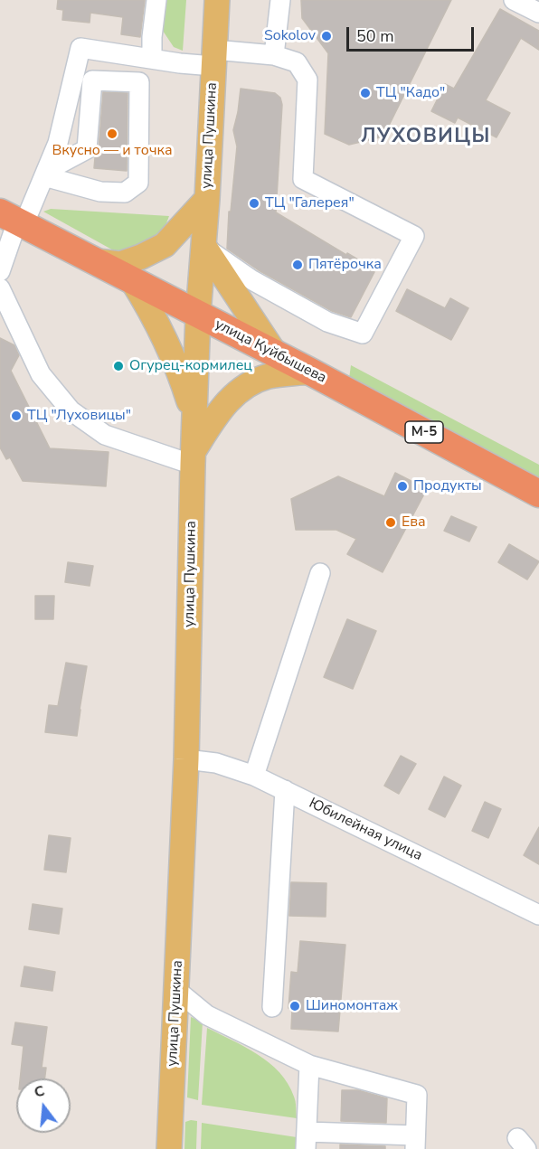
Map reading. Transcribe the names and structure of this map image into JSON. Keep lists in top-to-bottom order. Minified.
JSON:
{"streets":{"highway":["улица Куйбышева","М-5"],"main road":["улица Пушкина"],"street":["Юбилейная улица"]},"crossings":[["улица Пушкина","улица Куйбышева"],["улица Пушкина","Юбилейная улица"]],"districts":["ЛУХОВИЦЫ"],"places":["Sokolov","ТЦ \"Кадо\"","Вкусно — и точка","ТЦ \"Галерея\"","Пятёрочка","Огурец-кормилец","ТЦ \"Луховицы\"","Продукты","Ева","Шиномонтаж"],"scale_bar":"50 m","north":"top"}
